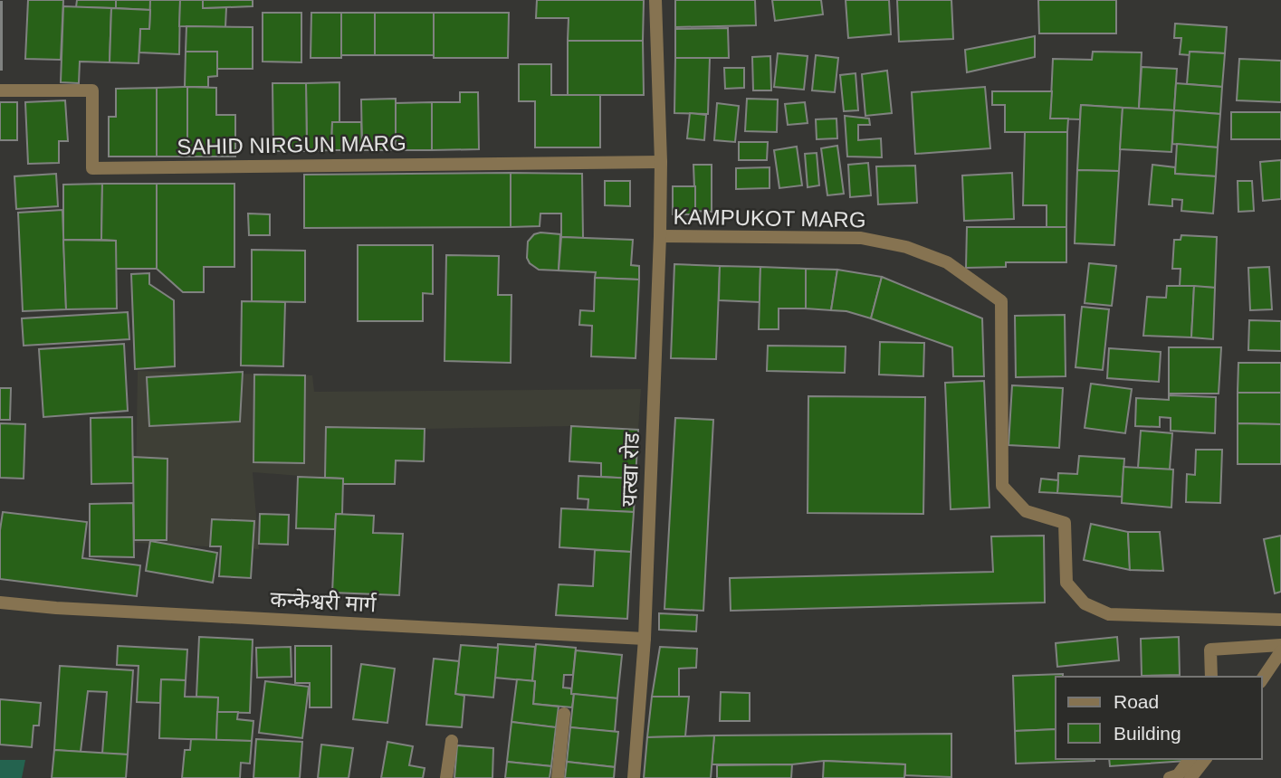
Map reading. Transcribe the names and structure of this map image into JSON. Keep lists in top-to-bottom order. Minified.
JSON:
{"streets":{"street":["SAHID NIRGUN MARG","KAMPUKOT MARG","यत्खा रोड","कन्केश्वरी मार्ग"]},"crossings":[["SAHID NIRGUN MARG","यत्खा रोड"],["KAMPUKOT MARG","यत्खा रोड"],["यत्खा रोड","कन्केश्वरी मार्ग"]],"legend":["Road","Building"]}
